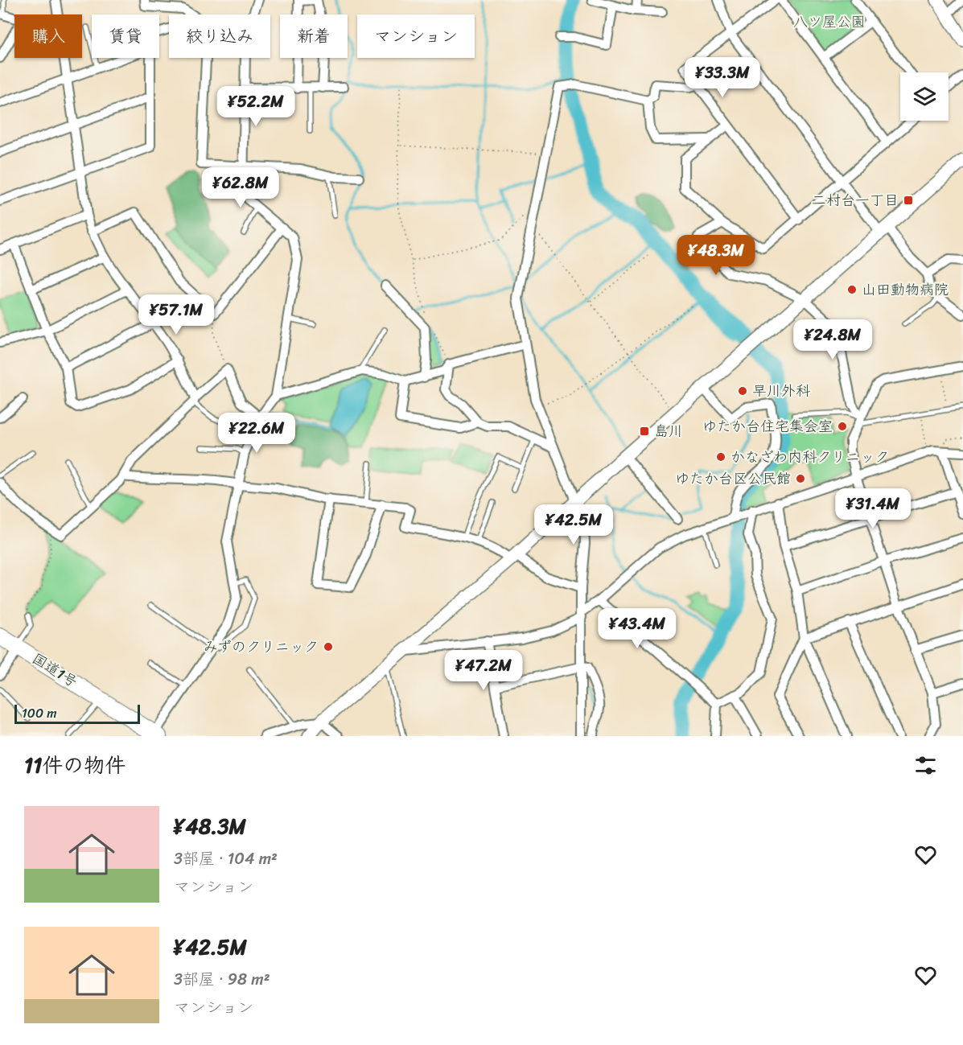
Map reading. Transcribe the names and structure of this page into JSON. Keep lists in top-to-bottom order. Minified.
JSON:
{"streets":{"highway":["国道1号"]},"parks":["八ツ屋公園"],"places":{"transit":["二村台一丁目","島川"],"other":["山田動物病院","早川外科","ゆたか台住宅集会室","かなざわ内科クリニック","ゆたか台区公民館","みずのクリニック"]},"scale_bar":"100 m","page":{"chip":["購入","賃貸","絞り込み","新着","マンション"],"price":["¥33.3M","¥52.2M","¥62.8M","¥48.3M","¥57.1M","¥24.8M","¥22.6M","¥31.4M","¥42.5M","¥43.4M","¥47.2M"],"scale":"100 m","heading":"11件の物件","list":[{"name":"¥48.3M","note":"3部屋 · 104 m² · マンション"},{"name":"¥42.5M","note":"3部屋 · 98 m² · マンション"}]}}
